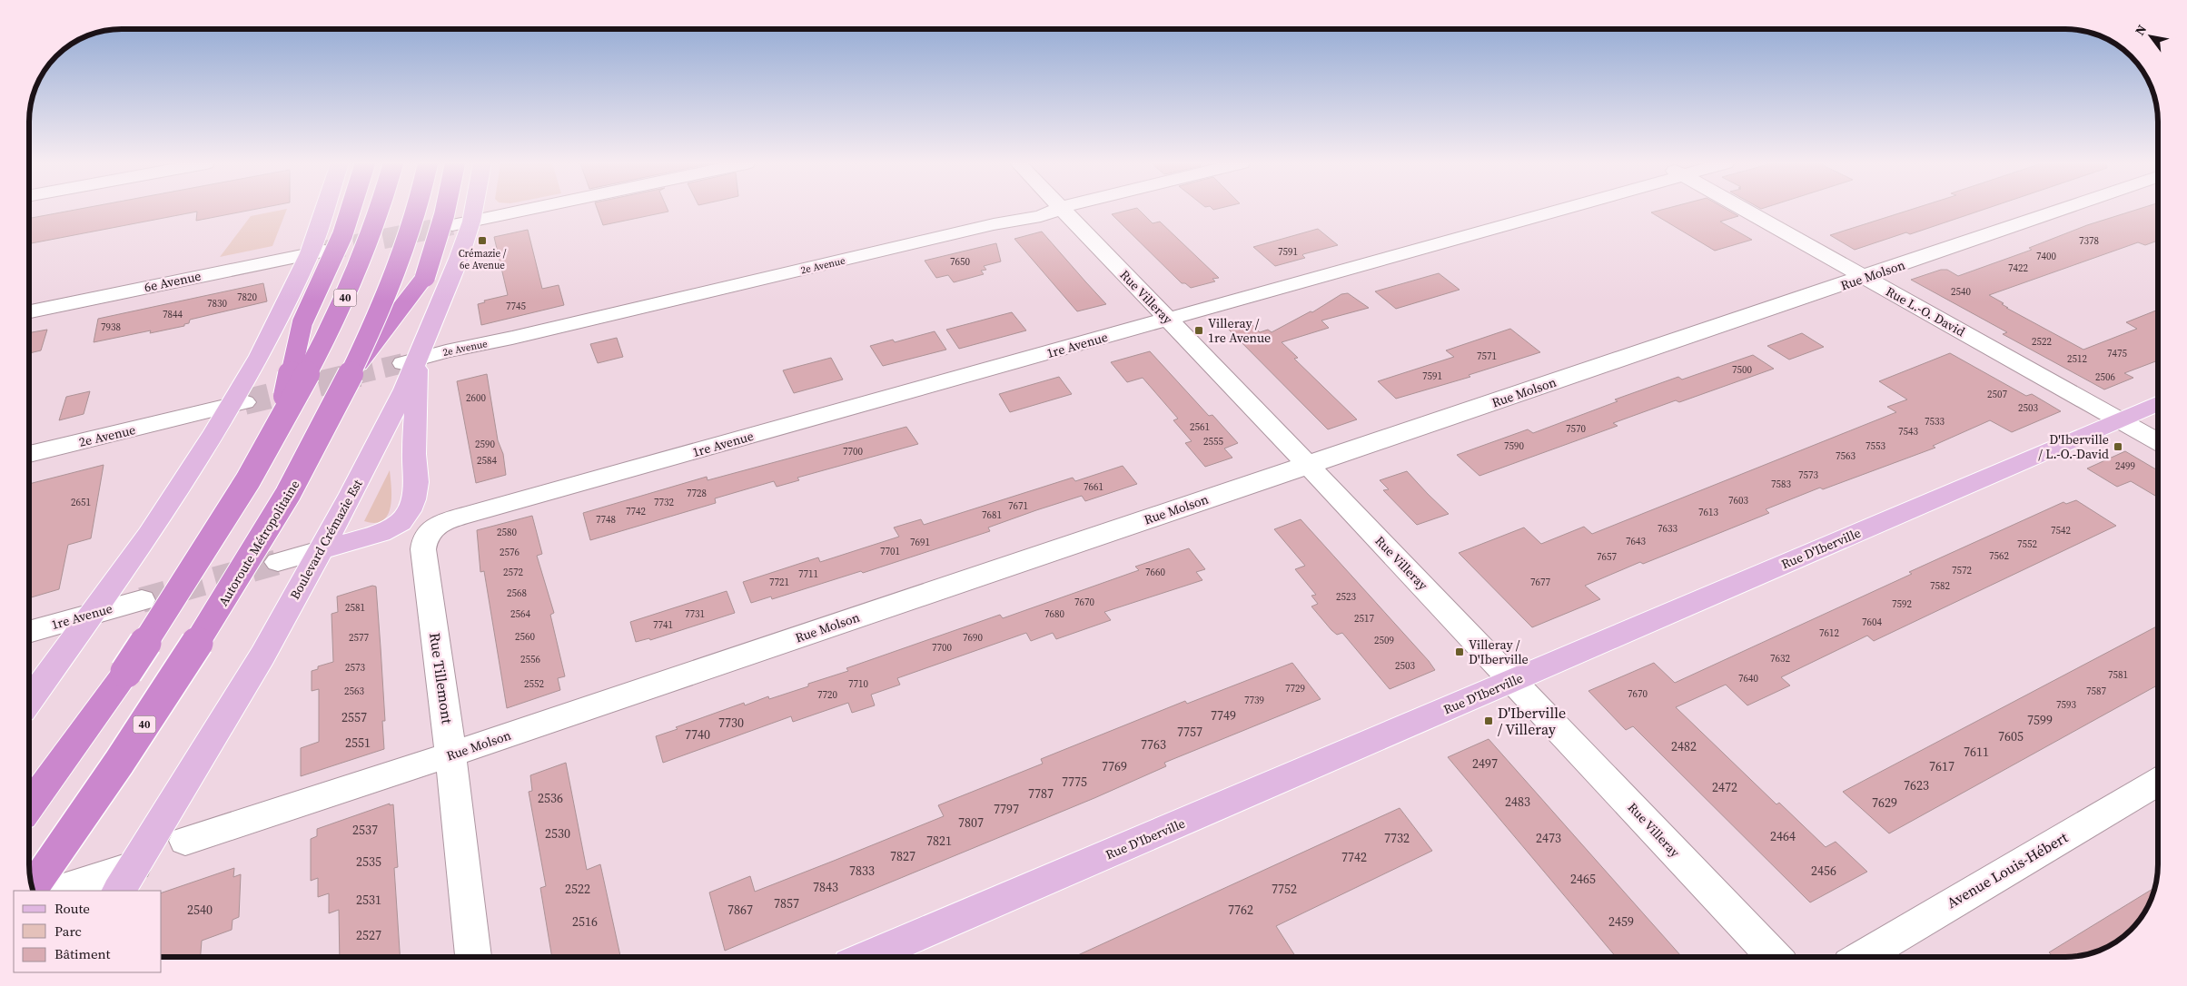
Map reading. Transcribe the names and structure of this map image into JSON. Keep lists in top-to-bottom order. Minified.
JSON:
{"streets":{"highway":["40","Autoroute Métropolitaine"],"main road":["Boulevard Crémazie Est","Rue D'Iberville"],"street":["2e Avenue","Rue Molson","6e Avenue","Rue Villeray","Rue L.-O. David","1re Avenue","Rue Tillemont","Avenue Louis-Hébert"]},"crossings":[["2e Avenue","Rue Villeray"],["2e Avenue","Boulevard Crémazie Est"],["Rue Molson","Rue Villeray"],["Rue Molson","Rue L.-O. David"],["Rue Molson","Rue Tillemont"],["Rue Villeray","1re Avenue"],["Rue Villeray","Rue D'Iberville"],["Rue L.-O. David","Rue D'Iberville"],["1re Avenue","Rue Tillemont"]],"places":{"transit":["Crémazie / 6e Avenue","Villeray / 1re Avenue","D'Iberville / L.-O.-David","Villeray / D'Iberville","D'Iberville / Villeray"]},"house_numbers":["7378","7591","7400","7650","7422","2540","7820","7830","7745","7844","7938","2522","7475","7571","2512","7500","7591","2506","2507","2600","2503","7533","2561","7570","7543","2555","2590","7590","7553","7700","7563","2584","2499","7573","7583","7661","7728","7603","2651","7732","7671","7742","7613","7681","7748","7633","7542","2580","7643","7691","7552","7701","2576","7562","7657","7572","2572","7660","7711","7721","7677","7582","2568","2523","7670","7592","2581","2564","7731","7680","2517","7604","7741","7612","2560","2577","7690","2509","7700","7632","2556","2503","2573","7581","7640","2552","7710","7729","2563","7587","7670","7720","7739","7593","7749","2557","7599","7730","7757","7740","7605","2551","7763","2482","7611","2497","7769","7617","7775","7623","2472","7787","2536","2483","7629","7797","7807","2537","2530","2464","7732","2473","7821","7827","7742","2535","7833","2456","2465","7843","2522","7752","2531","7857","2540","7867","7762","2516","2459","2527"],"legend":["Route","Parc","Bâtiment"],"north":"top left"}
